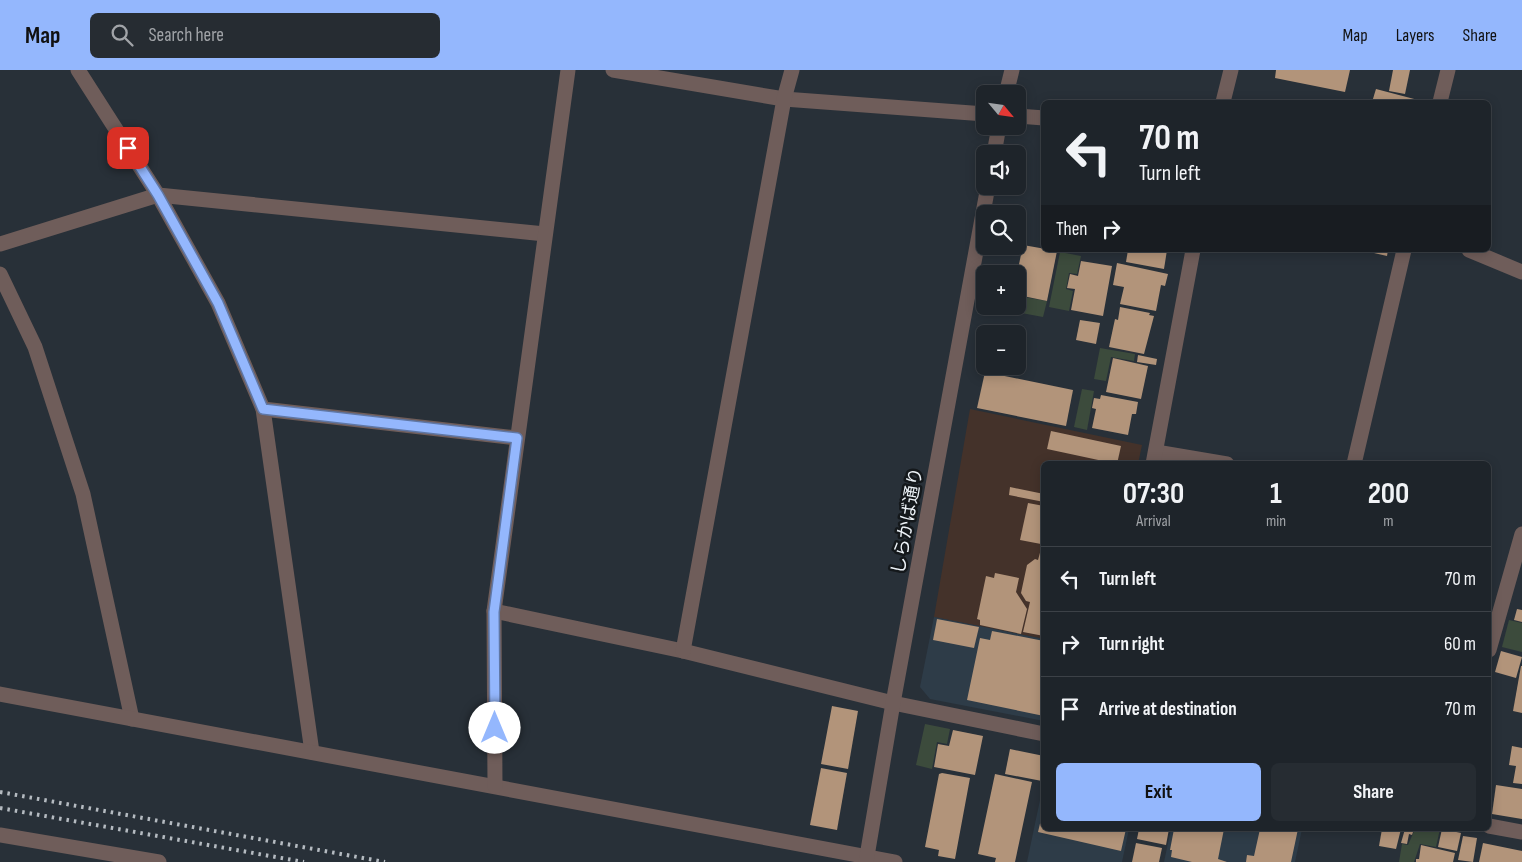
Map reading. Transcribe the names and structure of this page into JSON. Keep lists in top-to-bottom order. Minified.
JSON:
{"streets":{"street":["しらかば通り"]},"north":"bottom right","page":{"header":"Map","search":"Search here","nav":["Map","Layers","Share"],"map_buttons":["+","−"],"turn":["70 m","Turn left"],"then":"Then","eta":["07:30","Arrival","1","min","200","m"],"list":[{"name":"Turn left","value":"70 m"},{"name":"Turn right","value":"60 m"},{"name":"Arrive at destination","value":"70 m"}],"buttons":["Exit","Share"]}}
